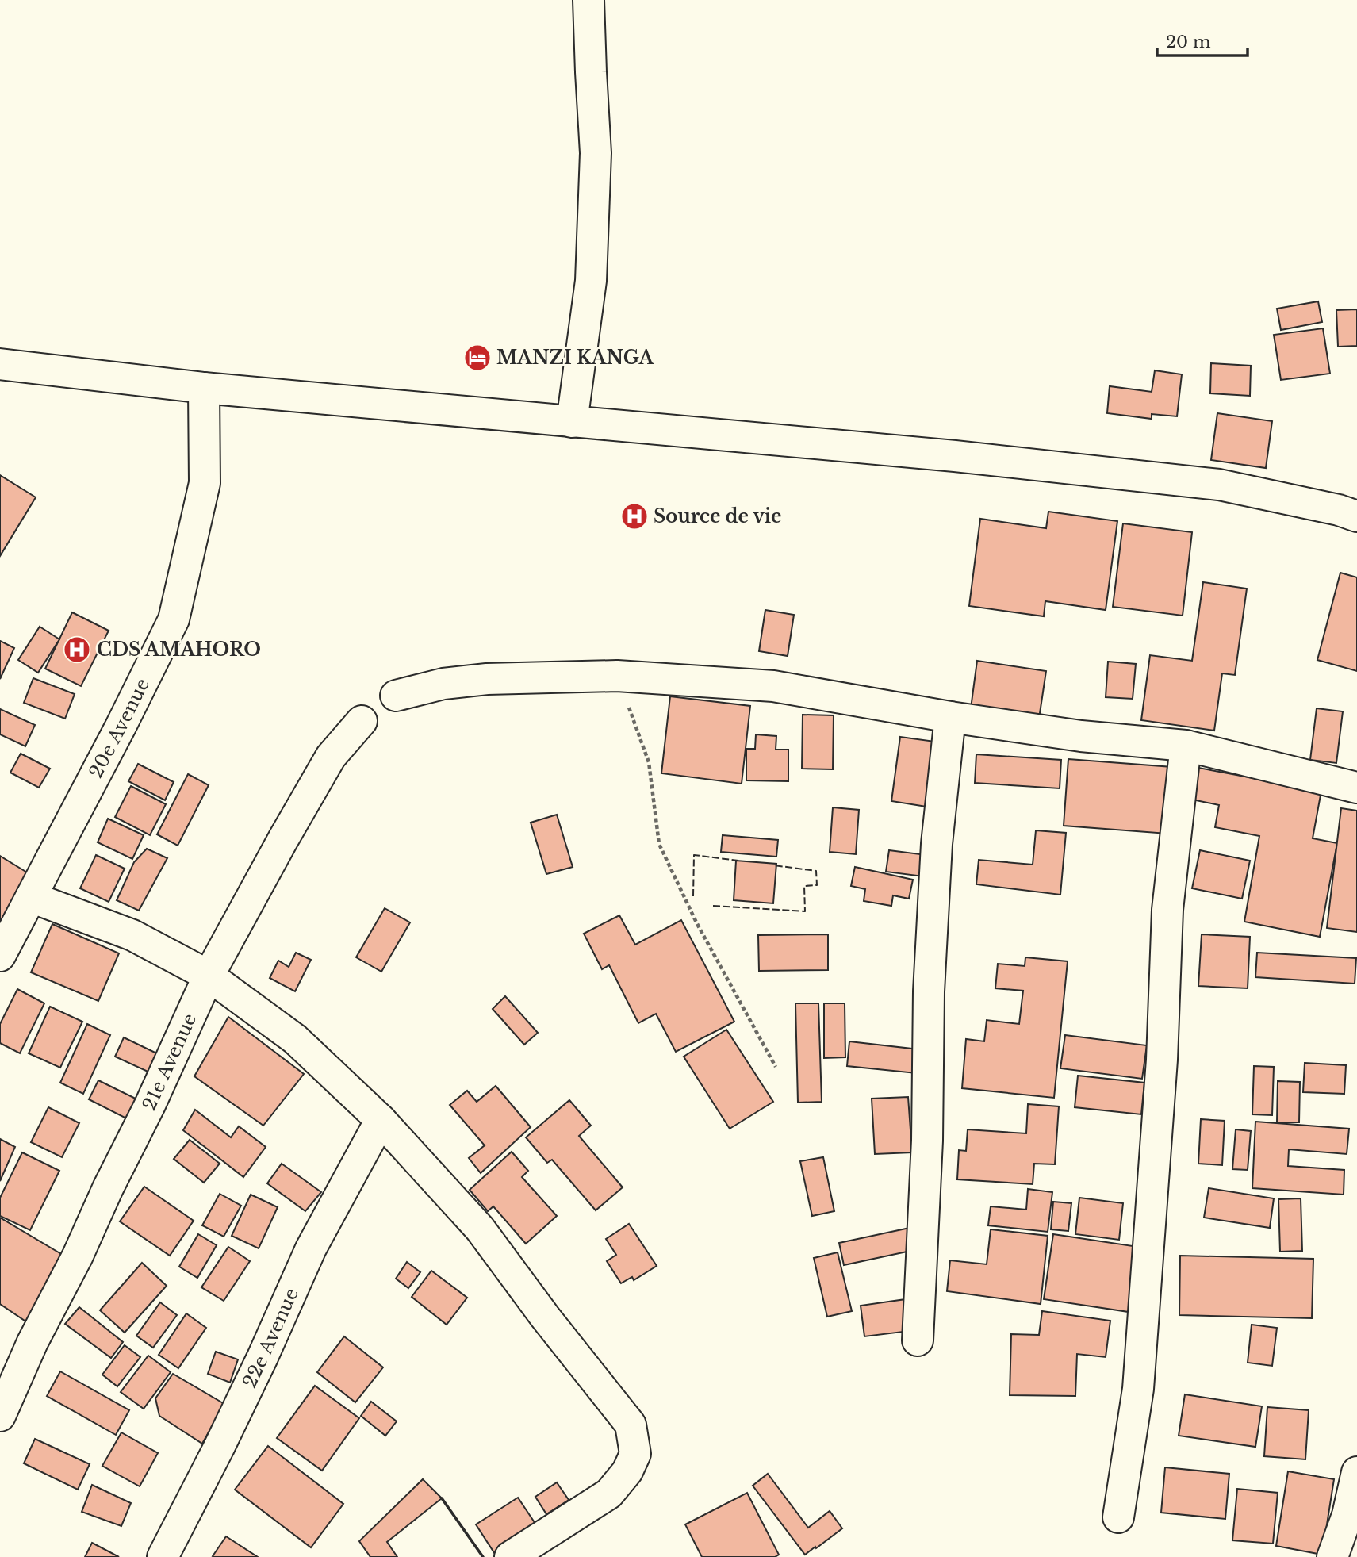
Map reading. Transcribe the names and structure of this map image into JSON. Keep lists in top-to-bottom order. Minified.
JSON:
{"streets":{"street":["20e Avenue","21e Avenue","22e Avenue"]},"places":{"hotel":["MANZI KANGA"],"hospital":["Source de vie","CDS AMAHORO"]},"scale_bar":"20 m"}
